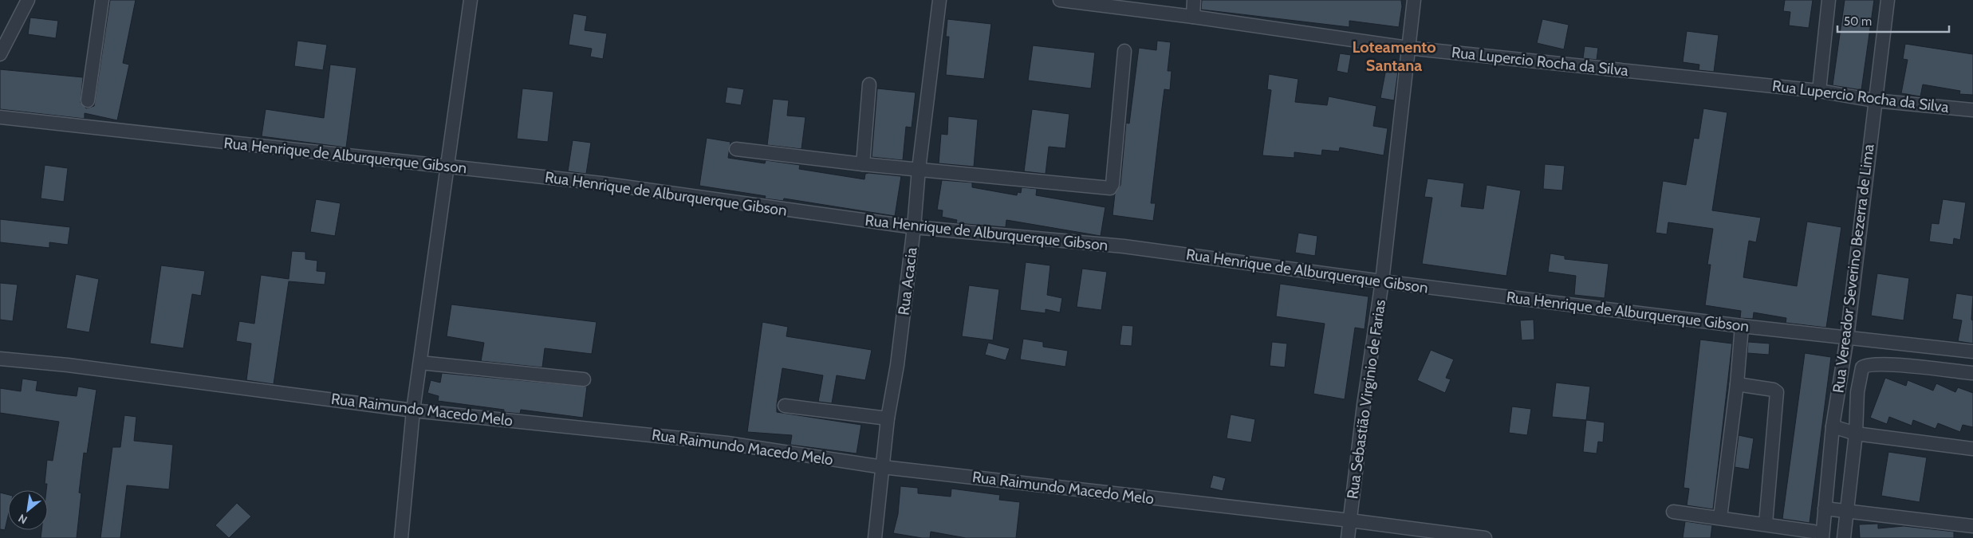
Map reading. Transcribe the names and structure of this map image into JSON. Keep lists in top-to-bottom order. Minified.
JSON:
{"streets":{"street":["Rua Lupercio Rocha da Silva","Rua Henrique de Alburquerque Gibson","Rua Vereador Severino Bezerra de Lima","Rua Acacia","Rua Sebastião Virginio de Farias","Rua Raimundo Macedo Melo"]},"crossings":[["Rua Lupercio Rocha da Silva","Rua Vereador Severino Bezerra de Lima"],["Rua Lupercio Rocha da Silva","Rua Sebastião Virginio de Farias"],["Rua Henrique de Alburquerque Gibson","Rua Vereador Severino Bezerra de Lima"],["Rua Henrique de Alburquerque Gibson","Rua Acacia"],["Rua Henrique de Alburquerque Gibson","Rua Sebastião Virginio de Farias"],["Rua Acacia","Rua Raimundo Macedo Melo"],["Rua Sebastião Virginio de Farias","Rua Raimundo Macedo Melo"]],"districts":["Loteamento Santana"],"scale_bar":"50 m","north":"bottom left"}
